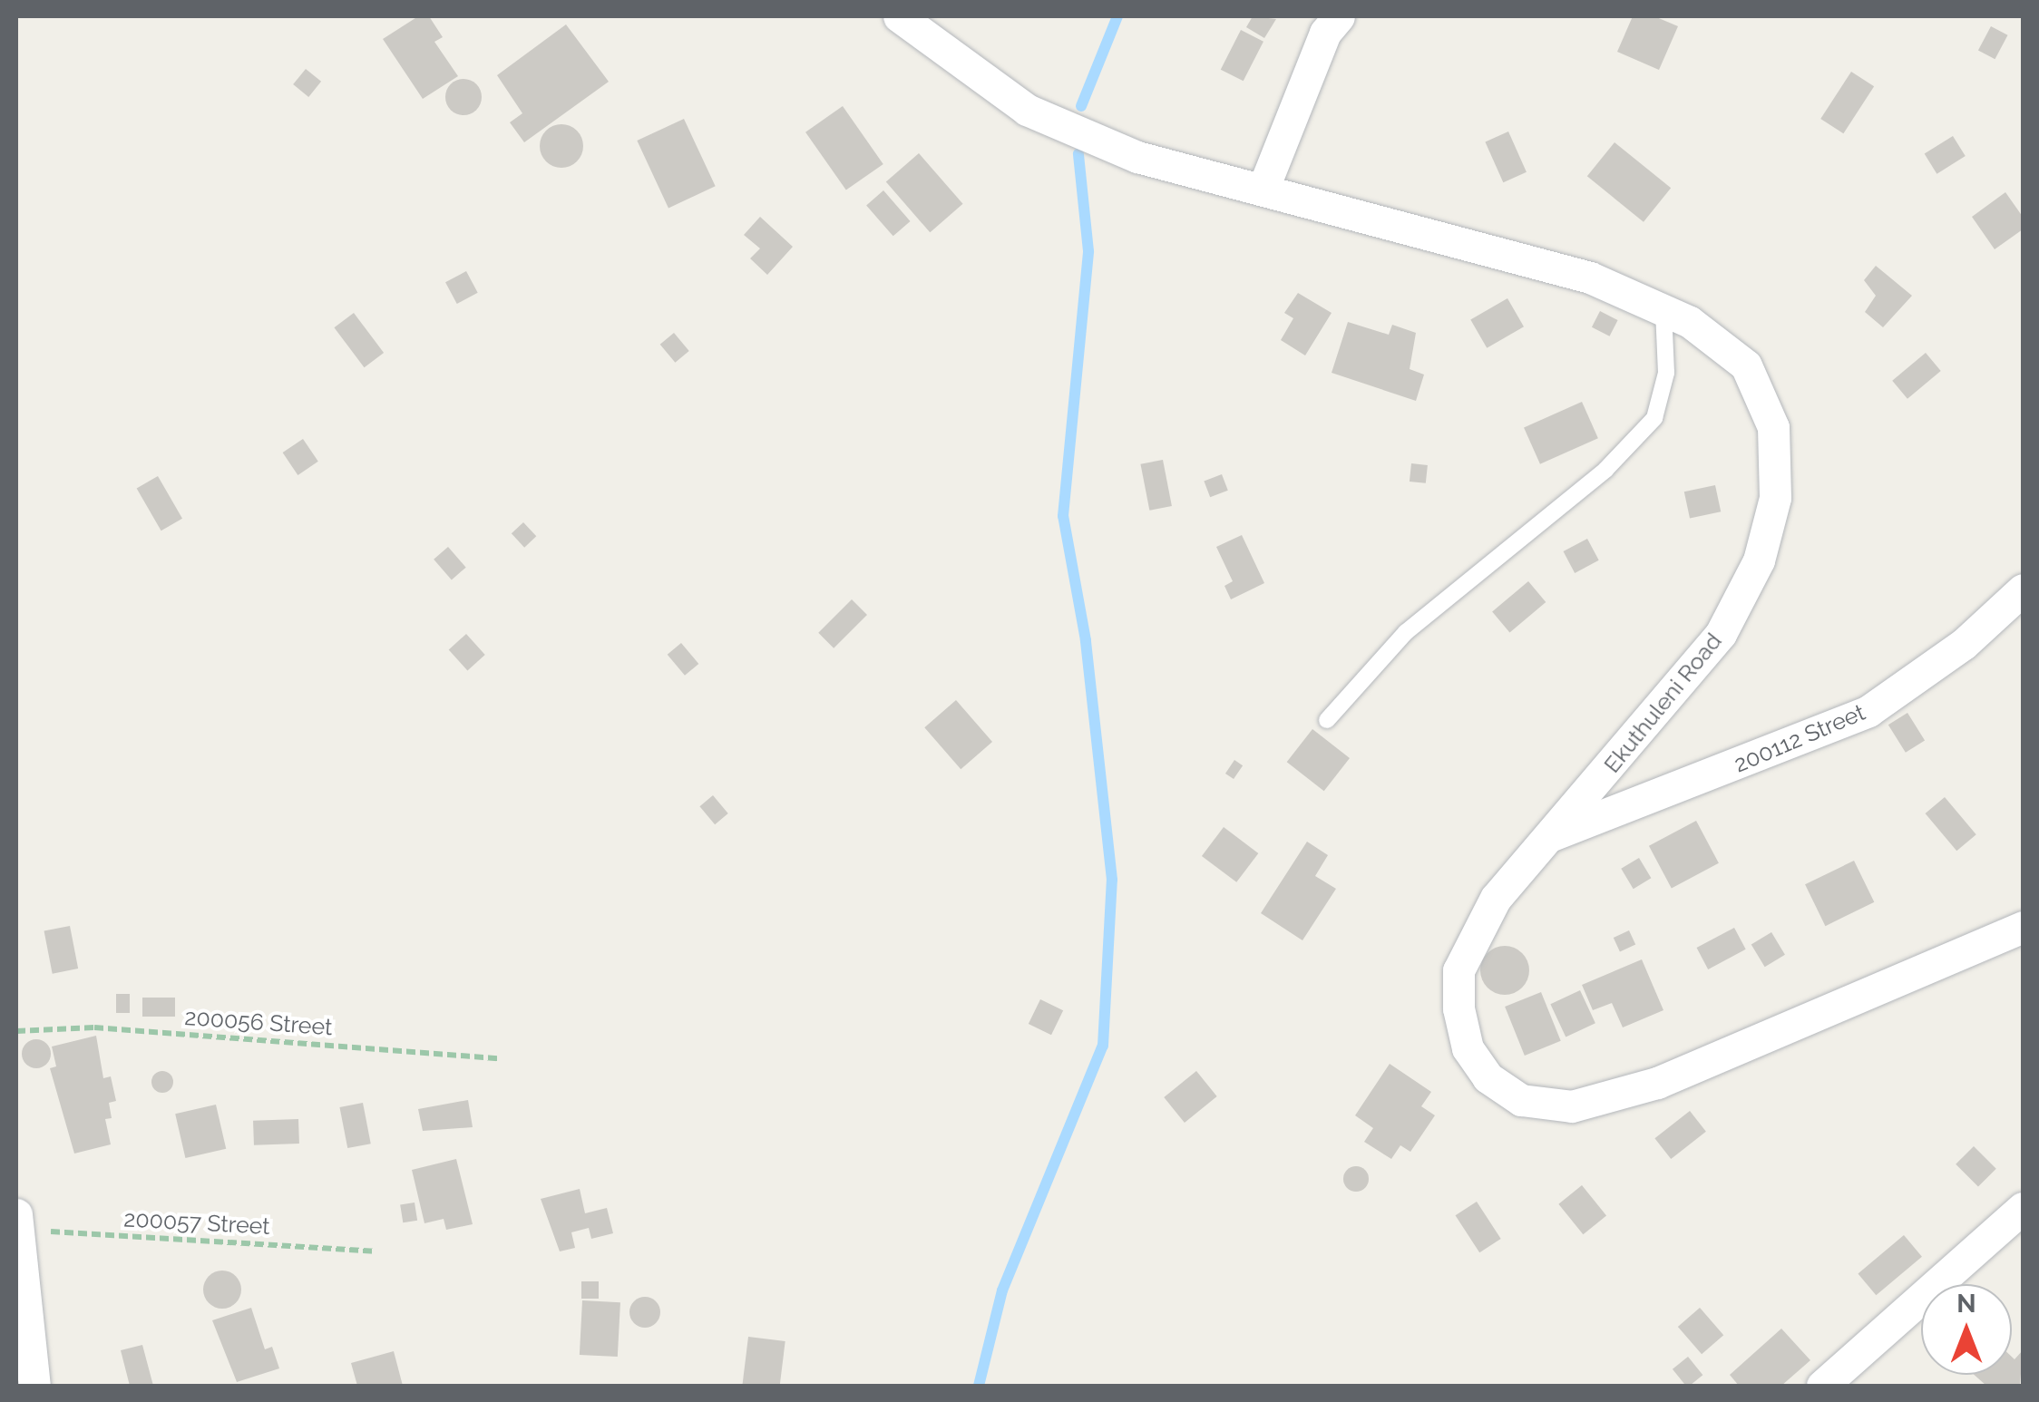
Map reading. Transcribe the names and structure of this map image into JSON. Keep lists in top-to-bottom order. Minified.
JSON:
{"streets":{"street":["Ekuthuleni Road","200112 Street"],"path":["200056 Street","200057 Street"]},"crossings":[["Ekuthuleni Road","200112 Street"]],"north":"top"}
